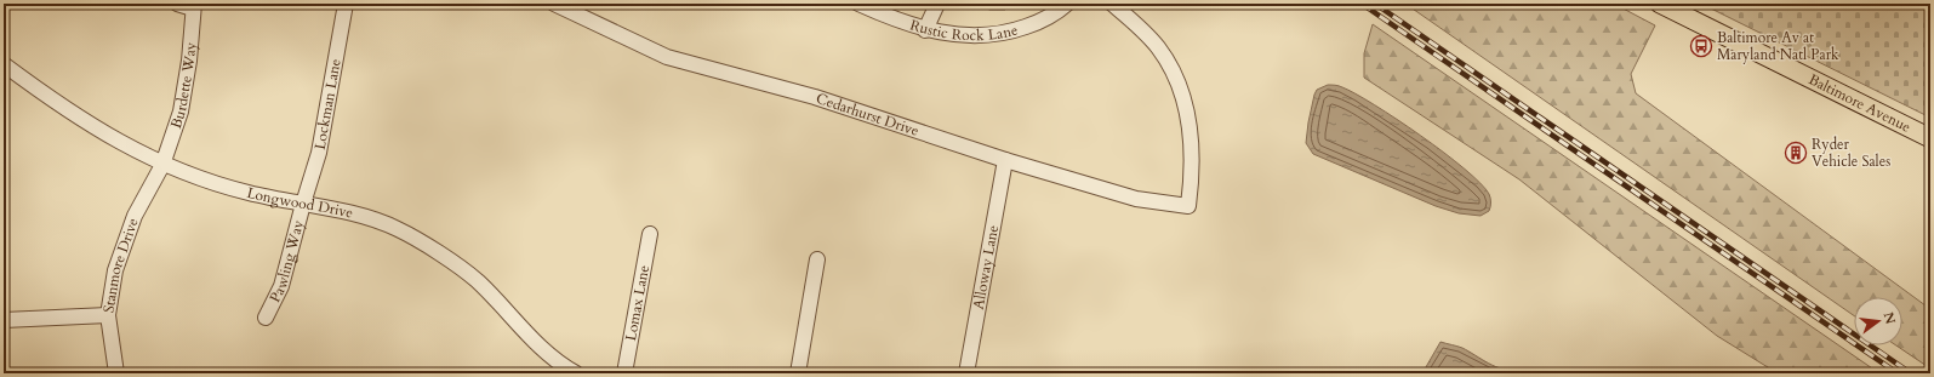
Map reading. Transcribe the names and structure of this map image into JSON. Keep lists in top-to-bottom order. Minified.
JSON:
{"streets":{"main road":["Baltimore Avenue"],"street":["Rustic Rock Lane","Burdette Way","Lockman Lane","Cedarhurst Drive","Longwood Drive","Pawling Way","Stanmore Drive","Alloway Lane","Lomax Lane"]},"crossings":[["Burdette Way","Longwood Drive"],["Burdette Way","Stanmore Drive"],["Lockman Lane","Longwood Drive"],["Lockman Lane","Pawling Way"],["Cedarhurst Drive","Alloway Lane"],["Longwood Drive","Pawling Way"],["Longwood Drive","Stanmore Drive"]],"places":{"bus stop":["Baltimore Av at Maryland Natl Park"],"building":["Ryder Vehicle Sales"]},"north":"right"}
